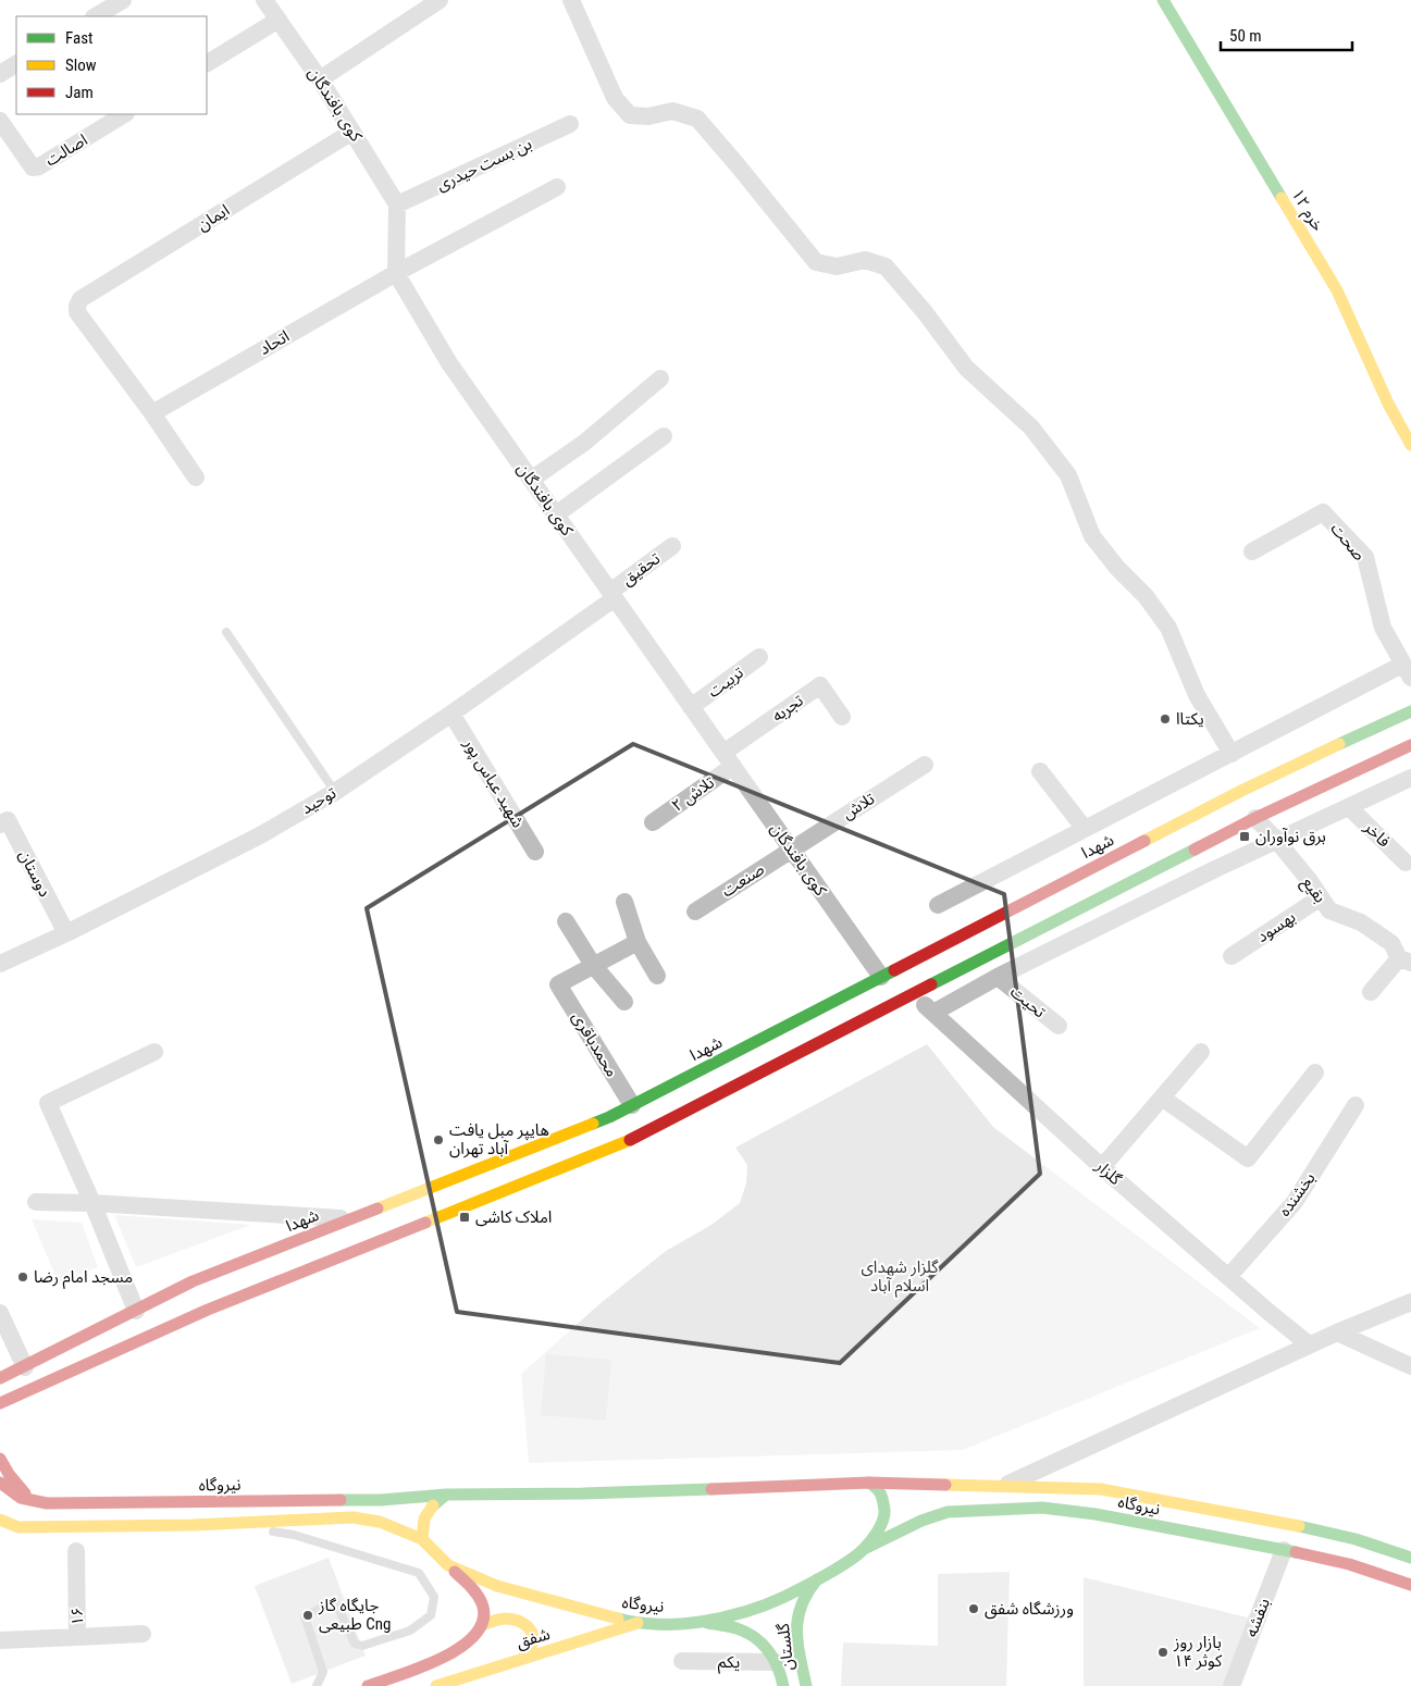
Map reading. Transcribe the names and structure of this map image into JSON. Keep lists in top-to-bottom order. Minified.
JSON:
{"streets":{"main road":["خرم ۱۲","شهدا","نیروگاه","شفق","گلستان"],"street":["کوی بافندگان","اصالت","بن بست حیدری","ایمان","اتحاد","صحت","تحقیق","تربیت","تجربه","شهید عباس پور","تلاش ۲","توحید","تلاش","فاخر","دوستان","صنعت","بقیع","بهسود","تحیت","محمدباقری","گلزار","بخشنده","۱۶","بنفشه","یکم"]},"crossings":[["کوی بافندگان","بن بست حیدری"],["کوی بافندگان","ایمان"],["کوی بافندگان","اتحاد"],["کوی بافندگان","تحقیق"],["کوی بافندگان","تربیت"],["کوی بافندگان","تجربه"],["کوی بافندگان","تلاش ۲"],["کوی بافندگان","توحید"],["کوی بافندگان","تلاش"],["کوی بافندگان","شهدا"],["کوی بافندگان","صنعت"],["ایمان","اتحاد"],["تحقیق","توحید"],["تجربه","تلاش ۲"],["شهید عباس پور","توحید"],["توحید","دوستان"],["تلاش","صنعت"],["شهدا","بقیع"],["شهدا","محمدباقری"],["شهدا","گلزار"],["بقیع","بهسود"],["گلزار","بخشنده"],["نیروگاه","بنفشه"],["نیروگاه","شفق"],["نیروگاه","گلستان"],["گلستان","یکم"]],"parks":["گلزار شهدای اسلام آباد"],"places":{"other":["یکتاا","هایپر مبل یافت آباد تهران","مسجد امام رضا","ورزشگاه شفق","جایگاه گاز طبیعی Cng","بازار روز کوثر ۱۴"],"transit":["برق نوآوران","املاک کاشی"]},"legend":["Fast","Slow","Jam"],"scale_bar":"50 m"}
